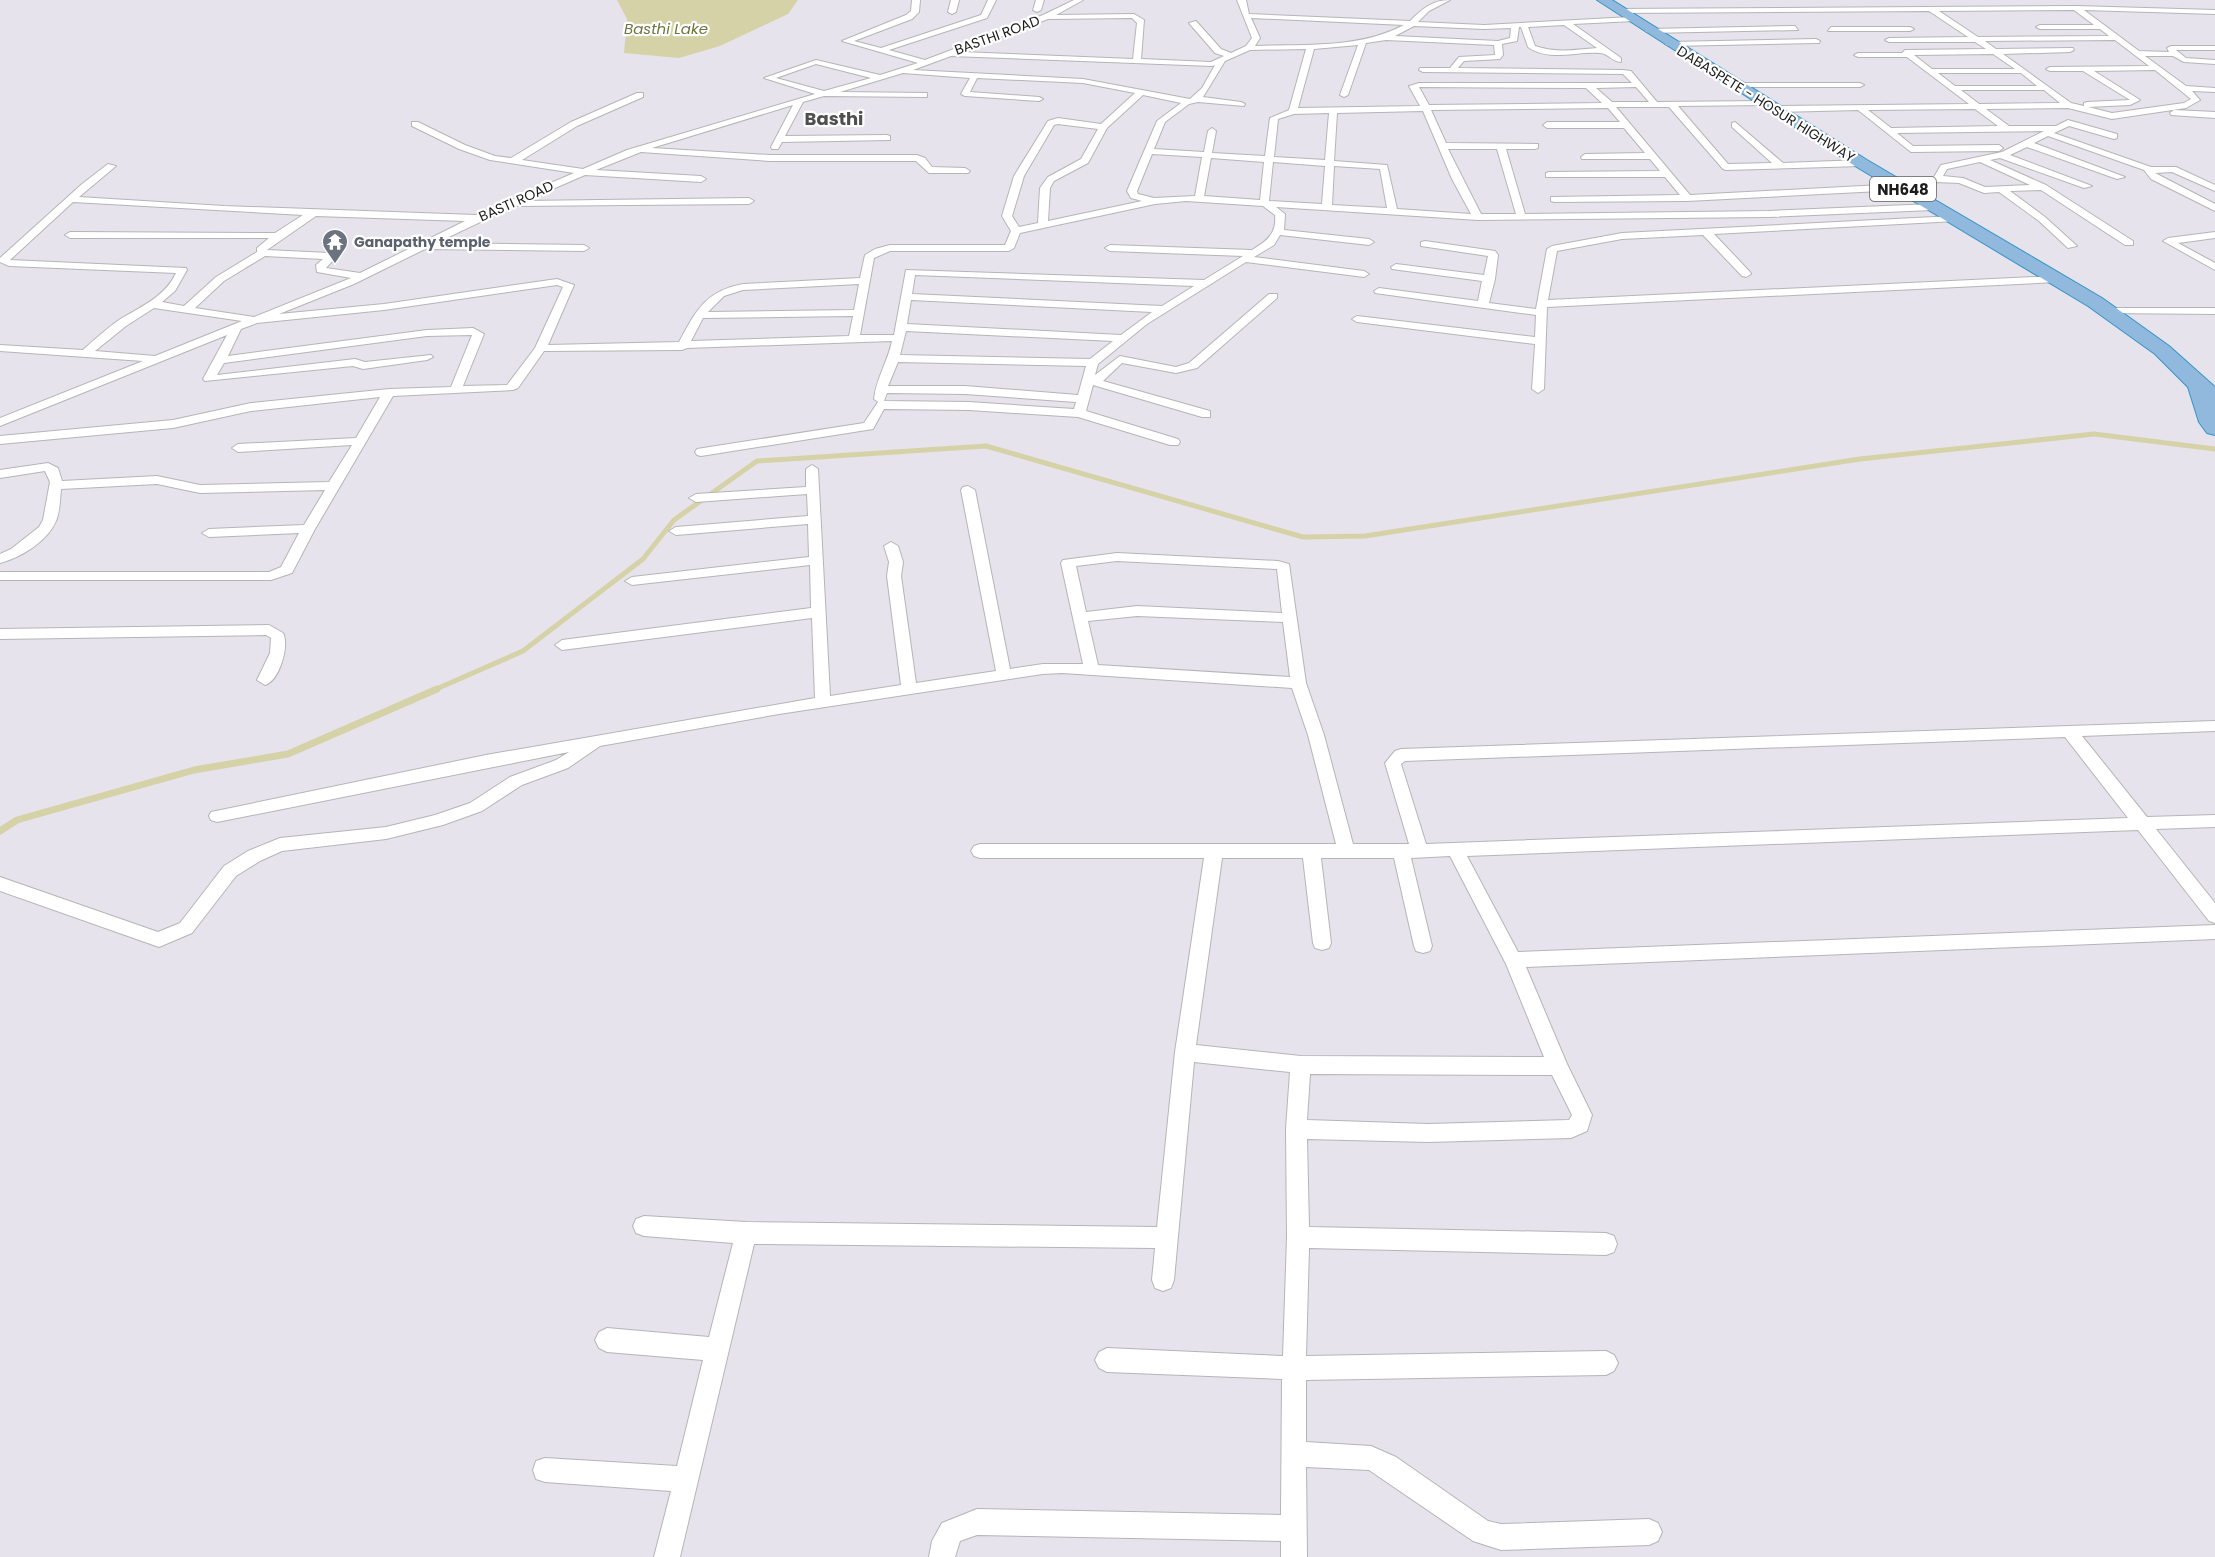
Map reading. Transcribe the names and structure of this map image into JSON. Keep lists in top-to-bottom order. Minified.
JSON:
{"streets":{"highway":["DABASPETE - HOSUR HIGHWAY","NH648"],"street":["BASTHI ROAD","BASTI ROAD"]},"crossings":[["BASTHI ROAD","BASTI ROAD"]],"districts":["Basthi"],"water":["Basthi Lake"],"places":{"temple":["Ganapathy temple"]}}
